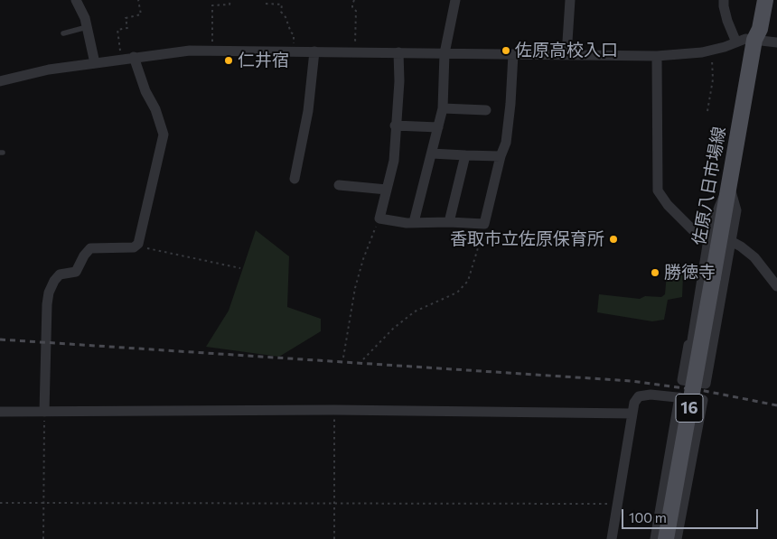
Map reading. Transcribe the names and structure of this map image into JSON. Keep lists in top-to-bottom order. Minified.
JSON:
{"streets":{"main road":["佐原八日市場線","16"]},"places":["佐原高校入口","仁井宿","香取市立佐原保育所","勝徳寺"],"scale_bar":"100 m"}
